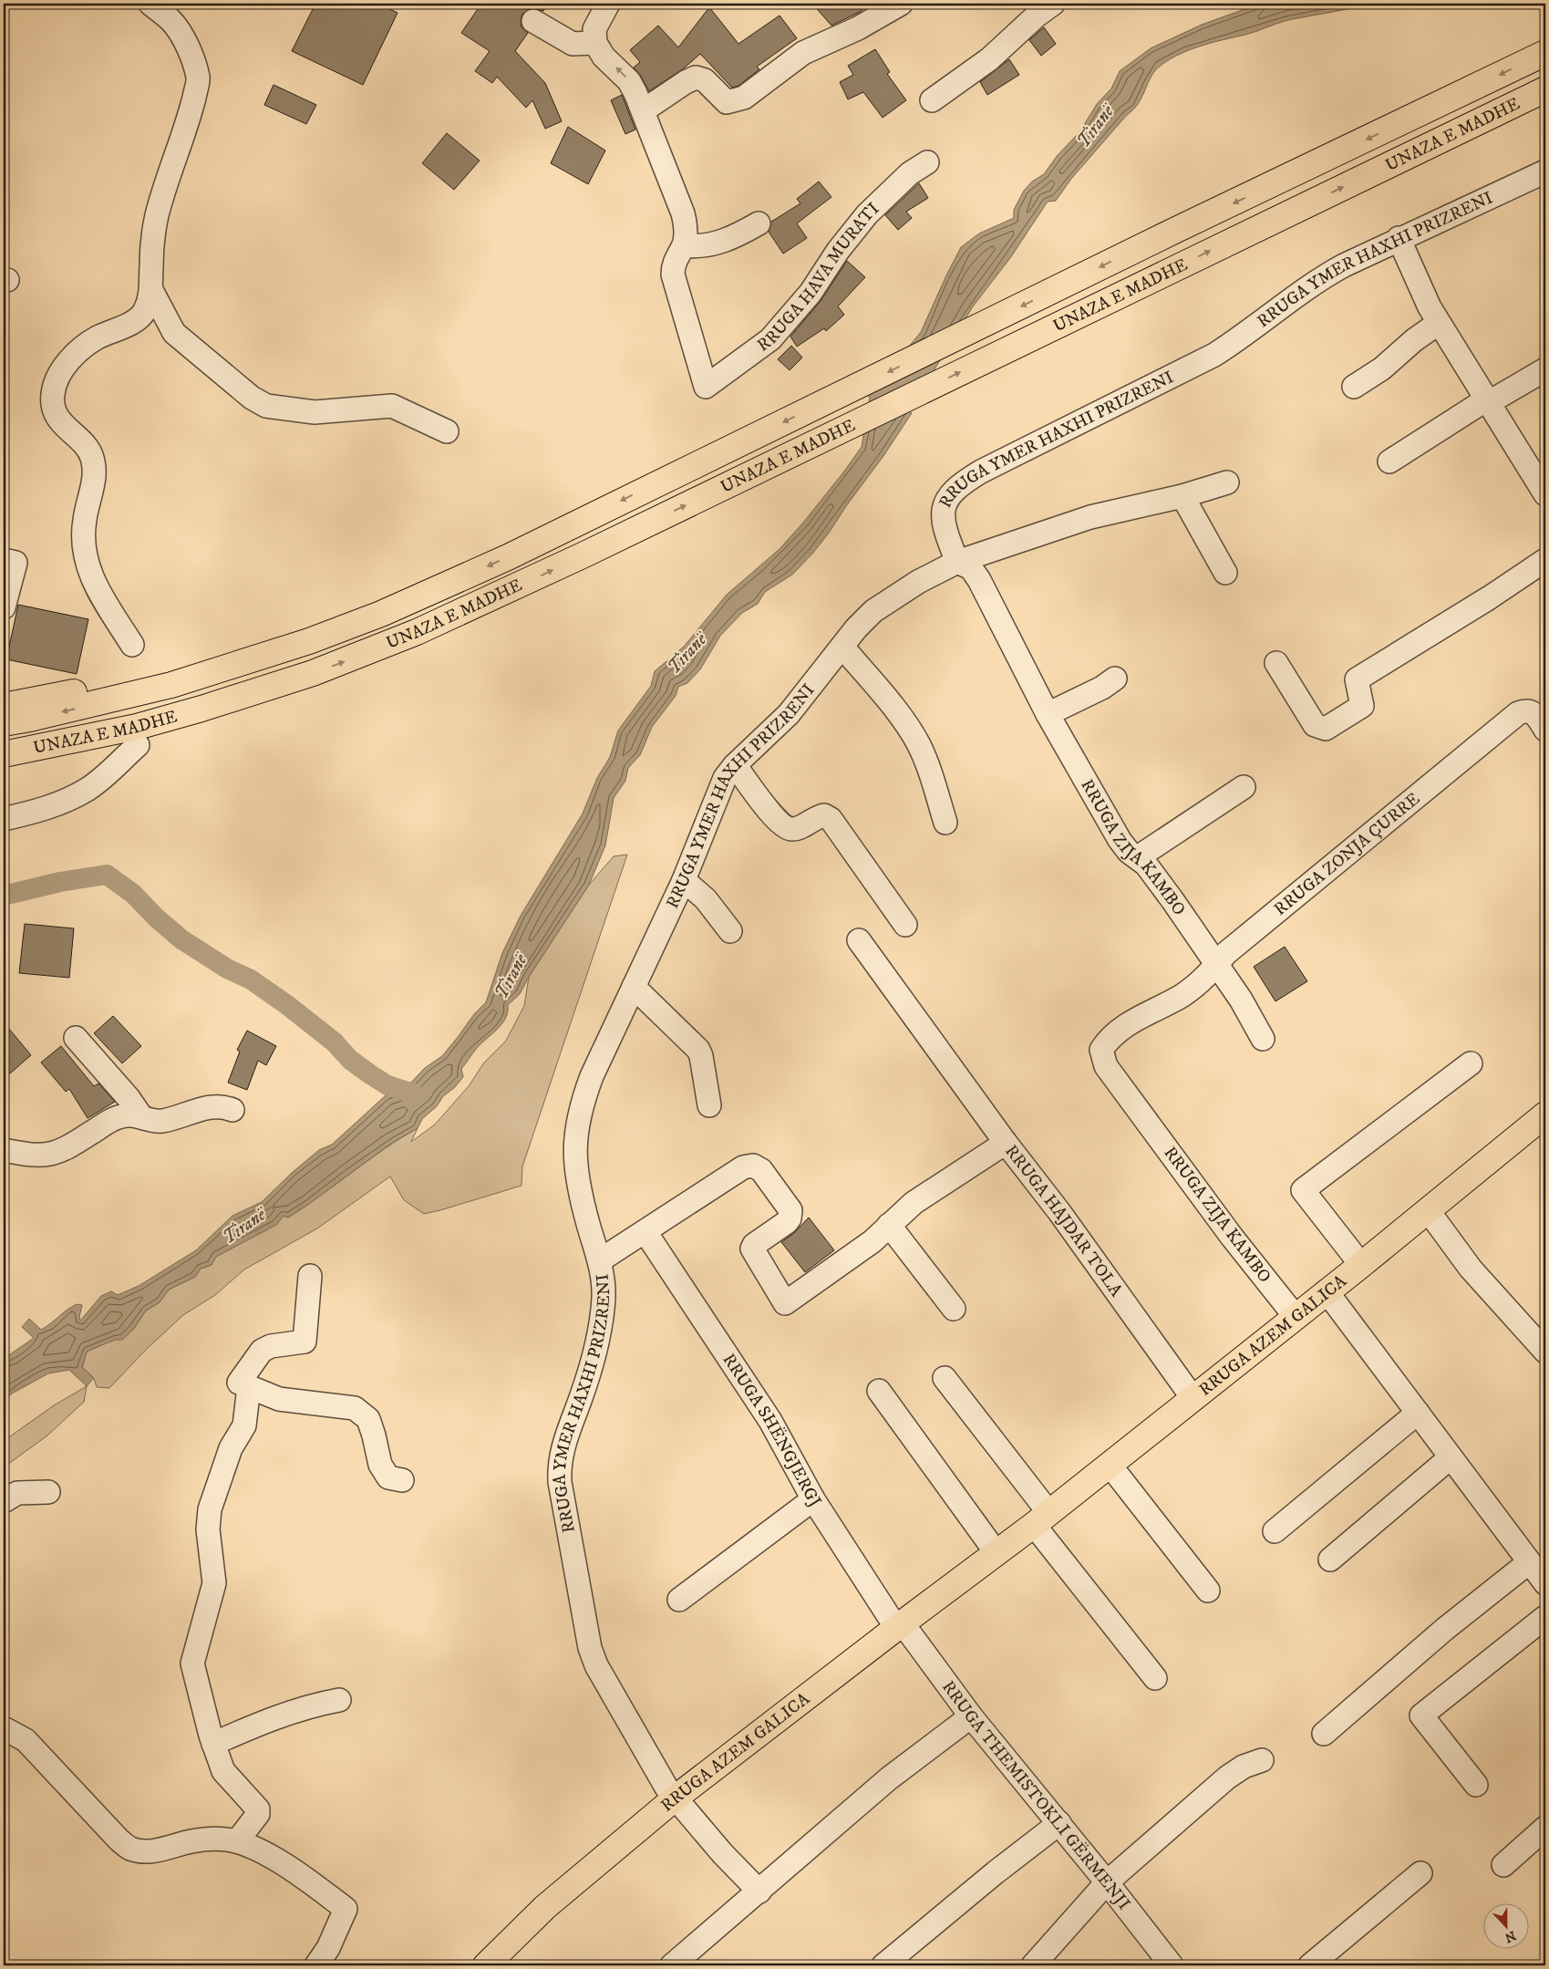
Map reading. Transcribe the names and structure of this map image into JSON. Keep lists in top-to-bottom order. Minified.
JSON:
{"streets":{"main road":["UNAZA E MADHE","RRUGA AZEM GALICA"],"street":["RRUGA YMER HAXHI PRIZRENI","RRUGA HAVA MURATI","RRUGA ZIJA KAMBO","RRUGA ZONJA ÇURRE","RRUGA HAJDAR TOLA","RRUGA SHËNGJERGJ","RRUGA THEMISTOKLI GËRMENJI"]},"crossings":[["RRUGA YMER HAXHI PRIZRENI","RRUGA ZIJA KAMBO"],["RRUGA YMER HAXHI PRIZRENI","RRUGA AZEM GALICA"],["RRUGA ZIJA KAMBO","RRUGA ZONJA ÇURRE"],["RRUGA ZIJA KAMBO","RRUGA AZEM GALICA"],["RRUGA HAJDAR TOLA","RRUGA AZEM GALICA"],["RRUGA AZEM GALICA","RRUGA SHËNGJERGJ"],["RRUGA AZEM GALICA","RRUGA THEMISTOKLI GËRMENJI"],["RRUGA SHËNGJERGJ","RRUGA THEMISTOKLI GËRMENJI"]],"water":["Tiranë"],"north":"bottom"}
